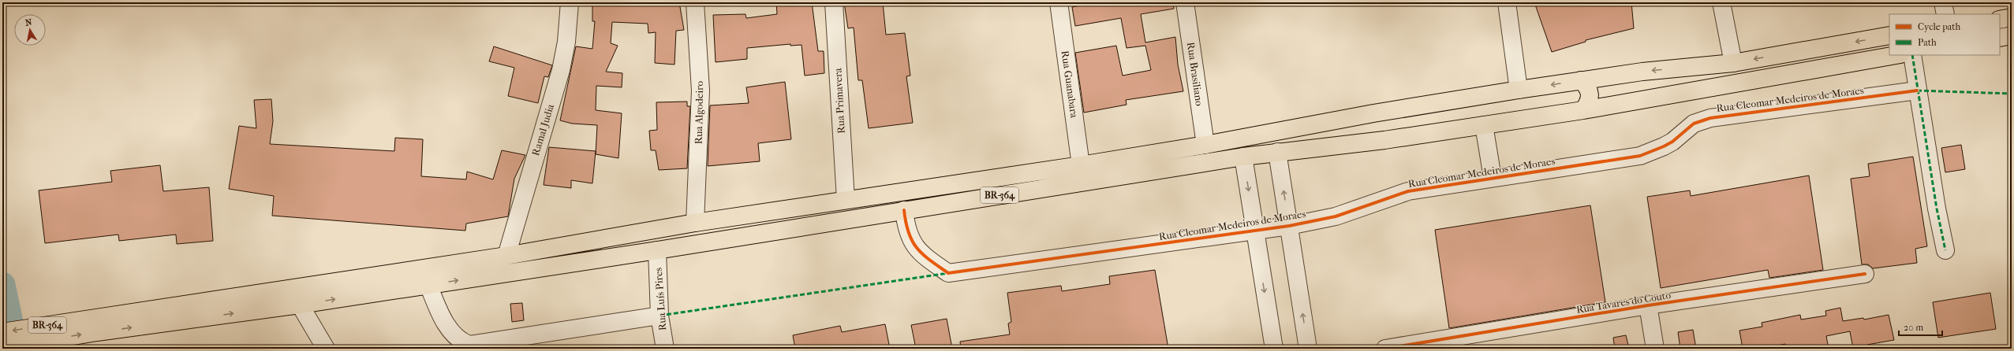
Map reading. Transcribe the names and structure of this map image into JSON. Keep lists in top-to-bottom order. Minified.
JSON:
{"streets":{"highway":["BR-364"],"street":["Rua Brasiliano","Rua Guanabara","Rua Cleomar Medeiros de Moraes","Rua Primavera","Rua Algodeiro","Ramal Judia","Rua Luís Pires","Rua Tavares do Couto"]},"crossings":[["Rua Brasiliano","BR-364"],["Rua Guanabara","BR-364"],["Rua Cleomar Medeiros de Moraes","BR-364"],["Rua Primavera","BR-364"],["Rua Algodeiro","BR-364"],["Ramal Judia","BR-364"],["BR-364","Rua Luís Pires"]],"legend":["Cycle path","Path"],"scale_bar":"20 m","north":"top"}
